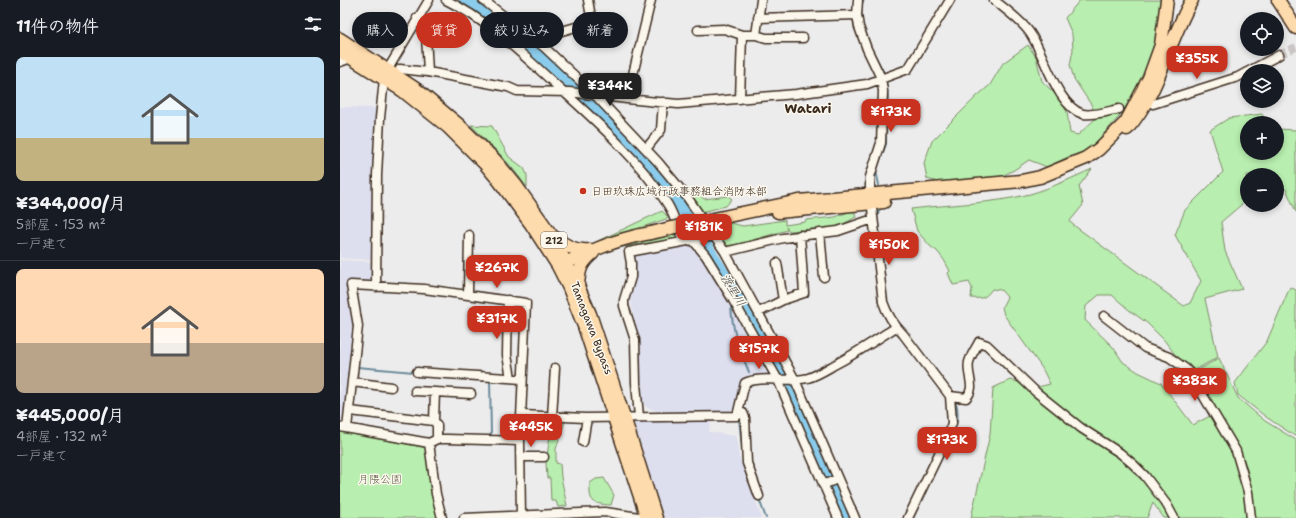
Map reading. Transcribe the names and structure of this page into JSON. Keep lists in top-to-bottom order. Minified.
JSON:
{"streets":{"highway":["212","Tamagawa Bypass"]},"districts":["Watari"],"water":["渡里川"],"parks":["月隈公園"],"places":["日田玖珠広域行政事務組合消防本部"],"page":{"heading":"11件の物件","map_buttons":["+","−"],"chip":["購入","賃貸","絞り込み","新着"],"price":["¥355K","¥344K","¥173K","¥181K","¥150K","¥267K","¥317K","¥157K","¥383K","¥445K","¥173K"],"list":[{"name":"¥344,000/月","note":"5部屋 · 153 m² · 一戸建て"},{"name":"¥445,000/月","note":"4部屋 · 132 m² · 一戸建て"}]}}
